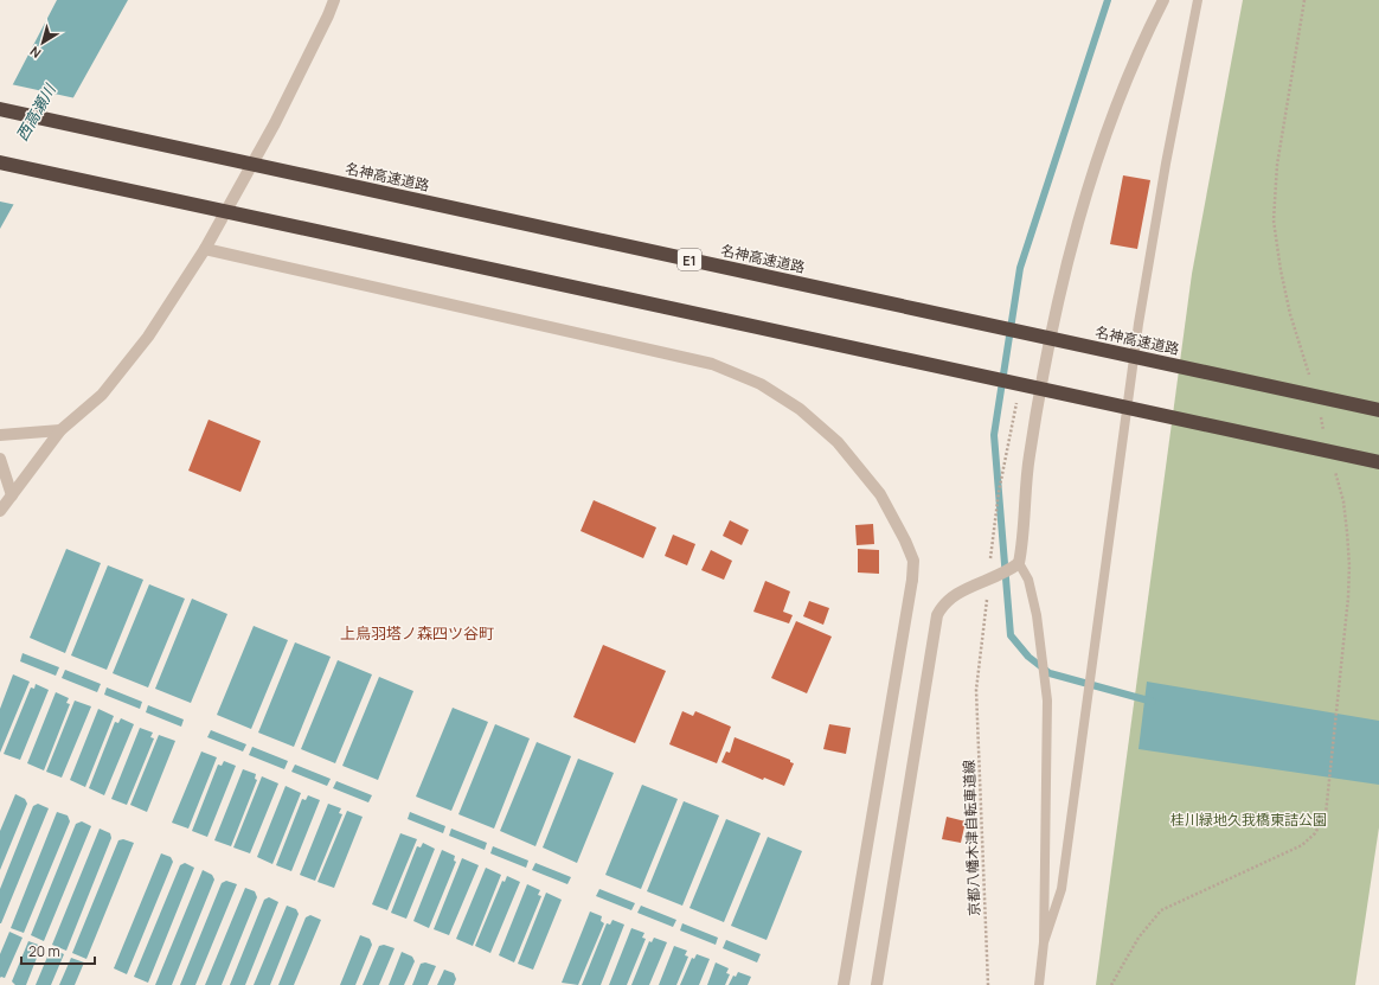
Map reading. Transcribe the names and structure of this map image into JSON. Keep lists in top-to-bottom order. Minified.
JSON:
{"streets":{"highway":["名神高速道路","E1"],"path":["京都八幡木津自転車道線"]},"districts":["上鳥羽塔ノ森四ツ谷町"],"water":["西高瀬川"],"parks":["桂川緑地久我橋東詰公園"],"scale_bar":"20 m","north":"bottom left"}
